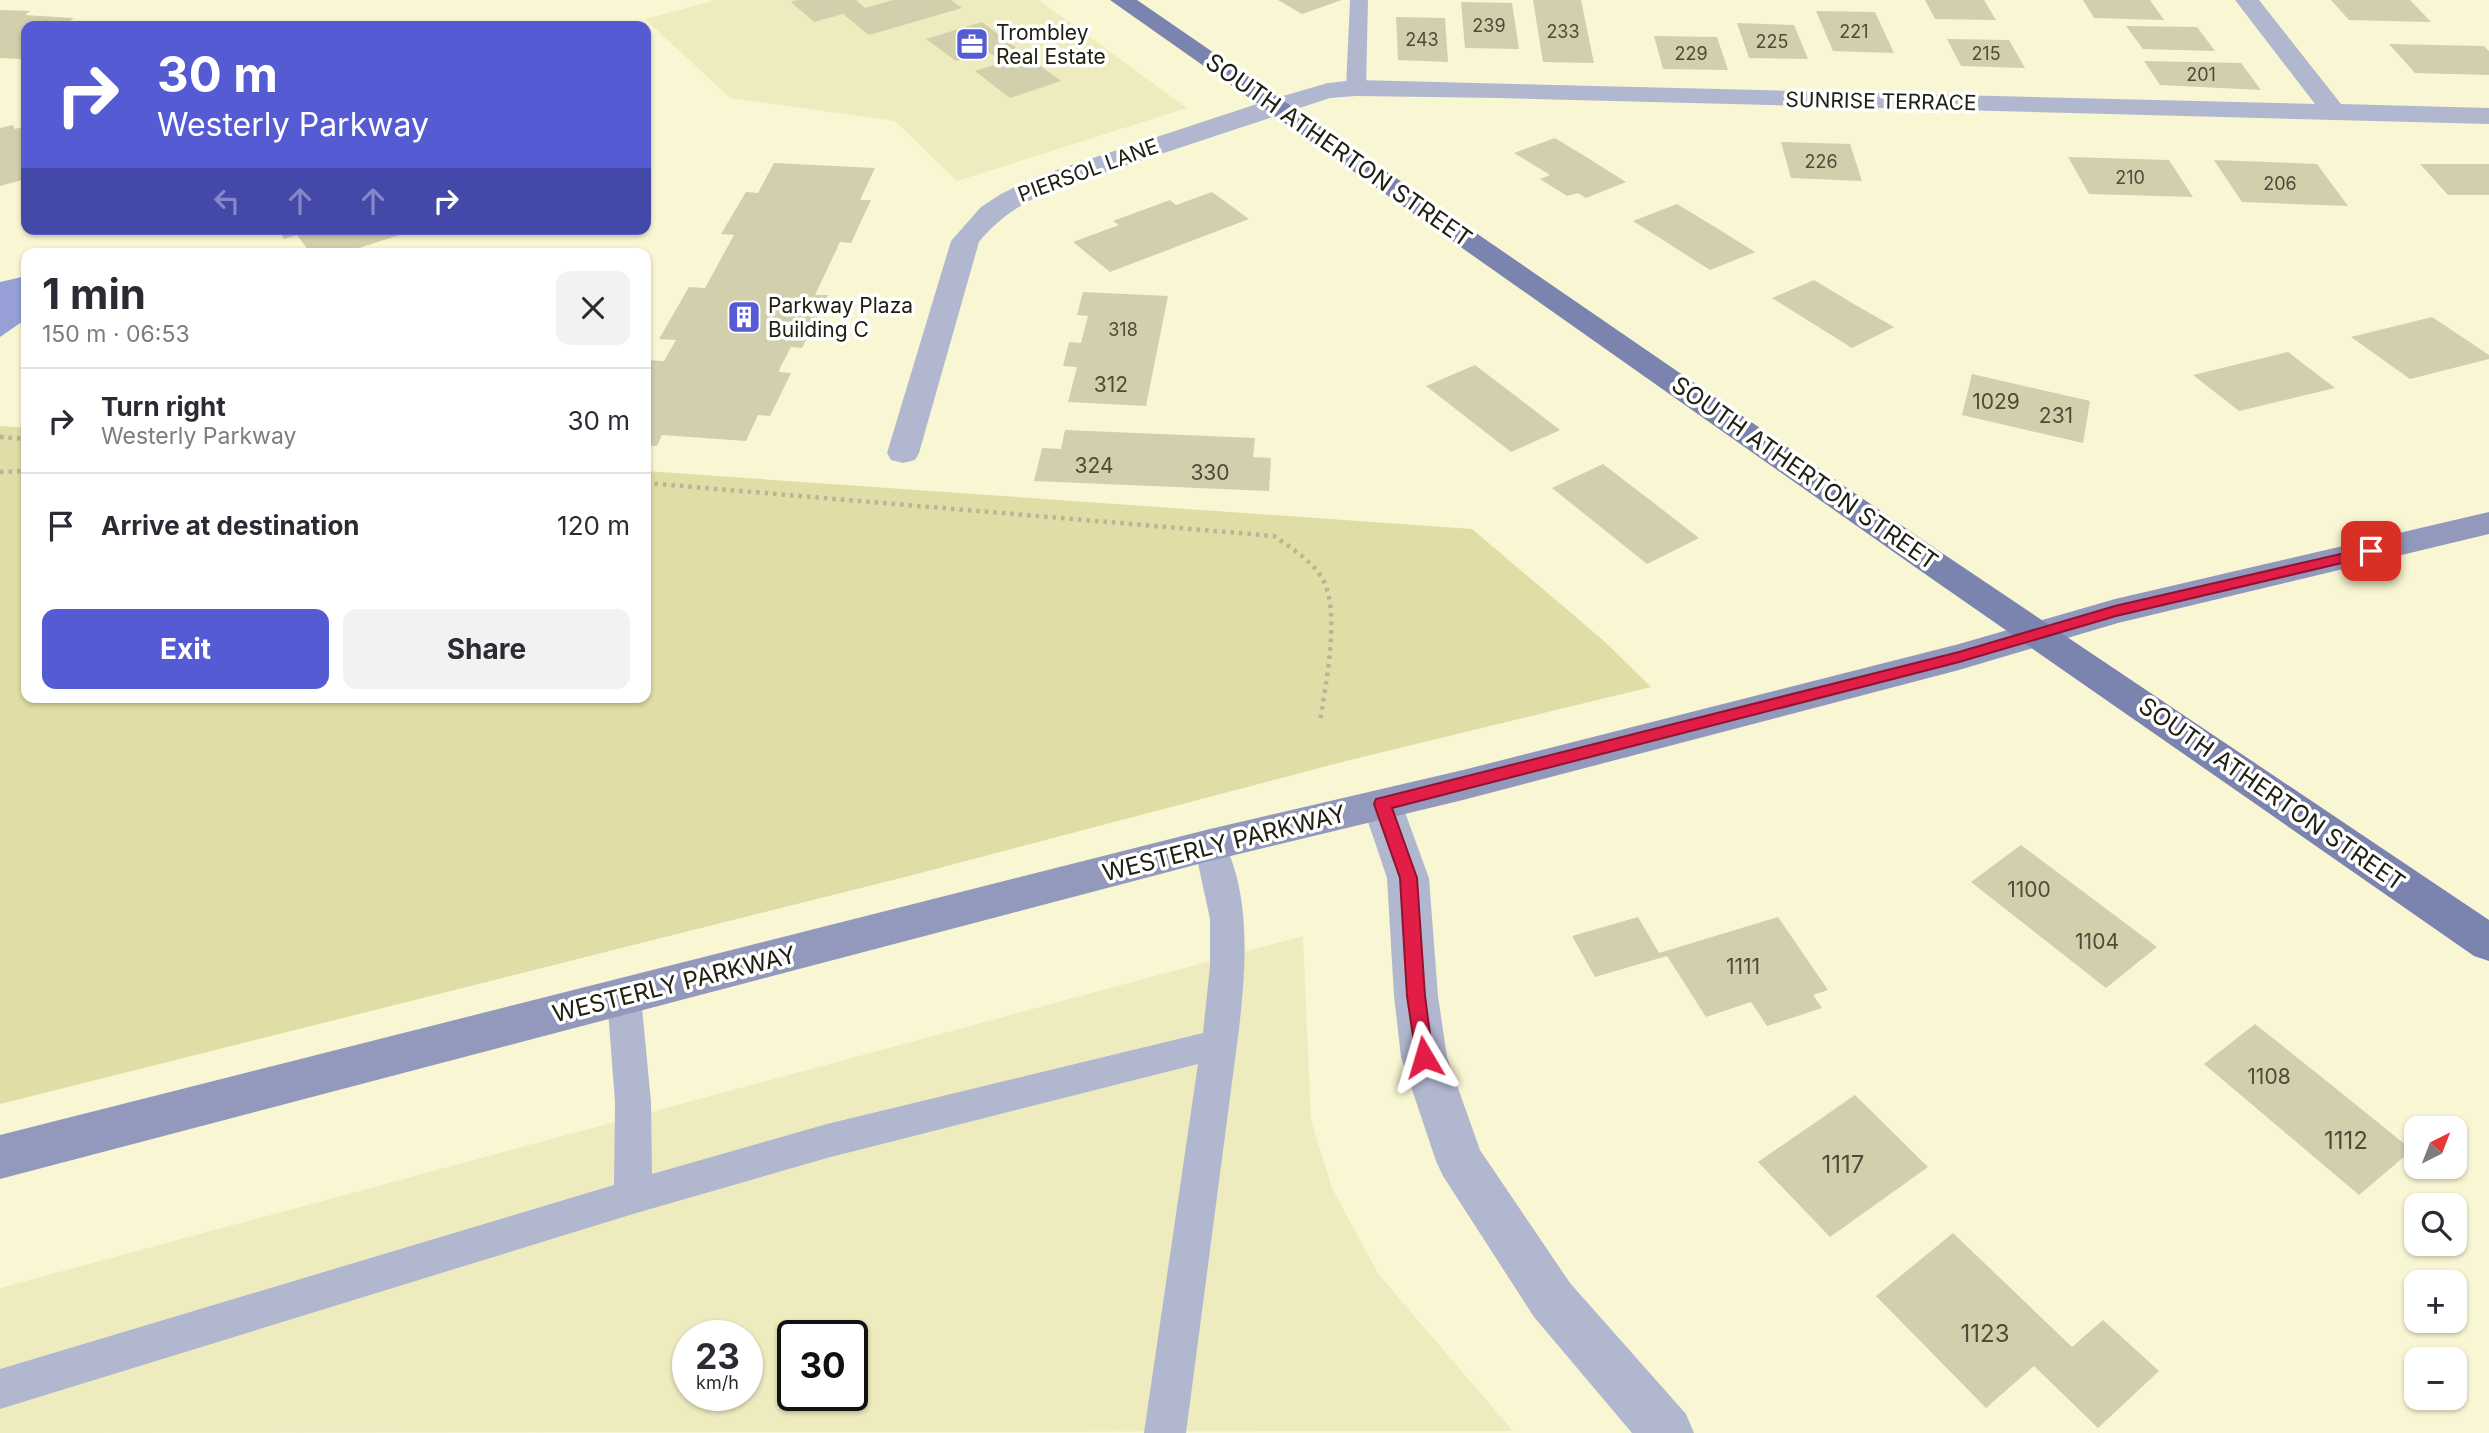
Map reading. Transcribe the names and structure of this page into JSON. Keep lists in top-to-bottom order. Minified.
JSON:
{"streets":{"main road":["SOUTH ATHERTON STREET","WESTERLY PARKWAY"],"street":["SUNRISE TERRACE","PIERSOL LANE"]},"crossings":[["SUNRISE TERRACE","SOUTH ATHERTON STREET"],["SUNRISE TERRACE","PIERSOL LANE"],["SOUTH ATHERTON STREET","PIERSOL LANE"],["SOUTH ATHERTON STREET","WESTERLY PARKWAY"]],"places":{"office":["Trombley Real Estate"],"building":["Parkway Plaza Building C"]},"house_numbers":["239","233","221","243","225","229","215","201","226","210","206","318","312","1029","231","324","330","1100","1104","1111","1108","1112","1117","1123"],"north":"top right","page":{"turn":["30 m","Westerly Parkway"],"heading":["1 min","150 m · 06:53"],"list":[{"name":"Turn right","note":"Westerly Parkway","value":"30 m"},{"name":"Arrive at destination","value":"120 m"}],"buttons":["Exit","Share"],"map_buttons":["+","−"],"speed":"23 km/h","limit":"30"}}
